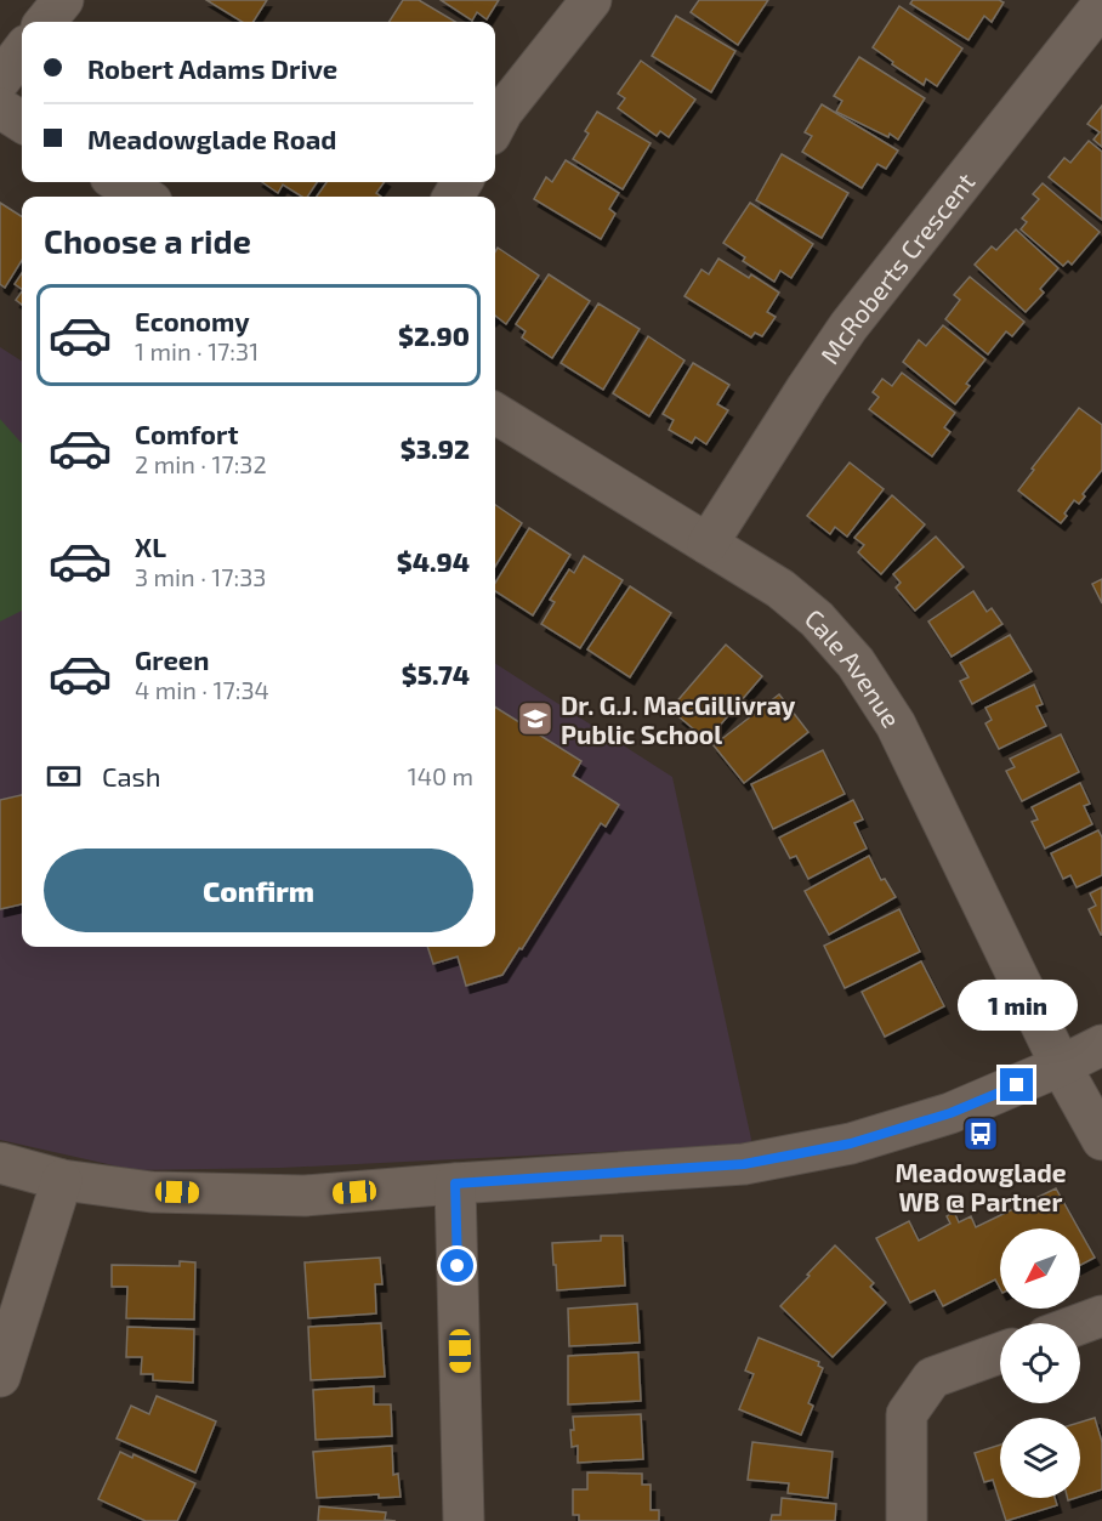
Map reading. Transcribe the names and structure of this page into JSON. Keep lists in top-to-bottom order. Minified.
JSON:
{"streets":{"street":["McRoberts Crescent","Cale Avenue"]},"crossings":[["McRoberts Crescent","Cale Avenue"]],"places":{"school or university":["Dr. G.J. MacGillivray Public School"],"bus stop":["Meadowglade WB @ Partner"]},"north":"bottom left","page":{"banner":["Robert Adams Drive","Meadowglade Road"],"heading":"Choose a ride","list":[{"name":"Economy","note":"1 min · 17:31","value":"$2.90"},{"name":"Comfort","note":"2 min · 17:32","value":"$3.92"},{"name":"XL","note":"3 min · 17:33","value":"$4.94"},{"name":"Green","note":"4 min · 17:34","value":"$5.74"}],"pay":["Cash","140 m"],"buttons":"Confirm","bubble":"1 min"}}
